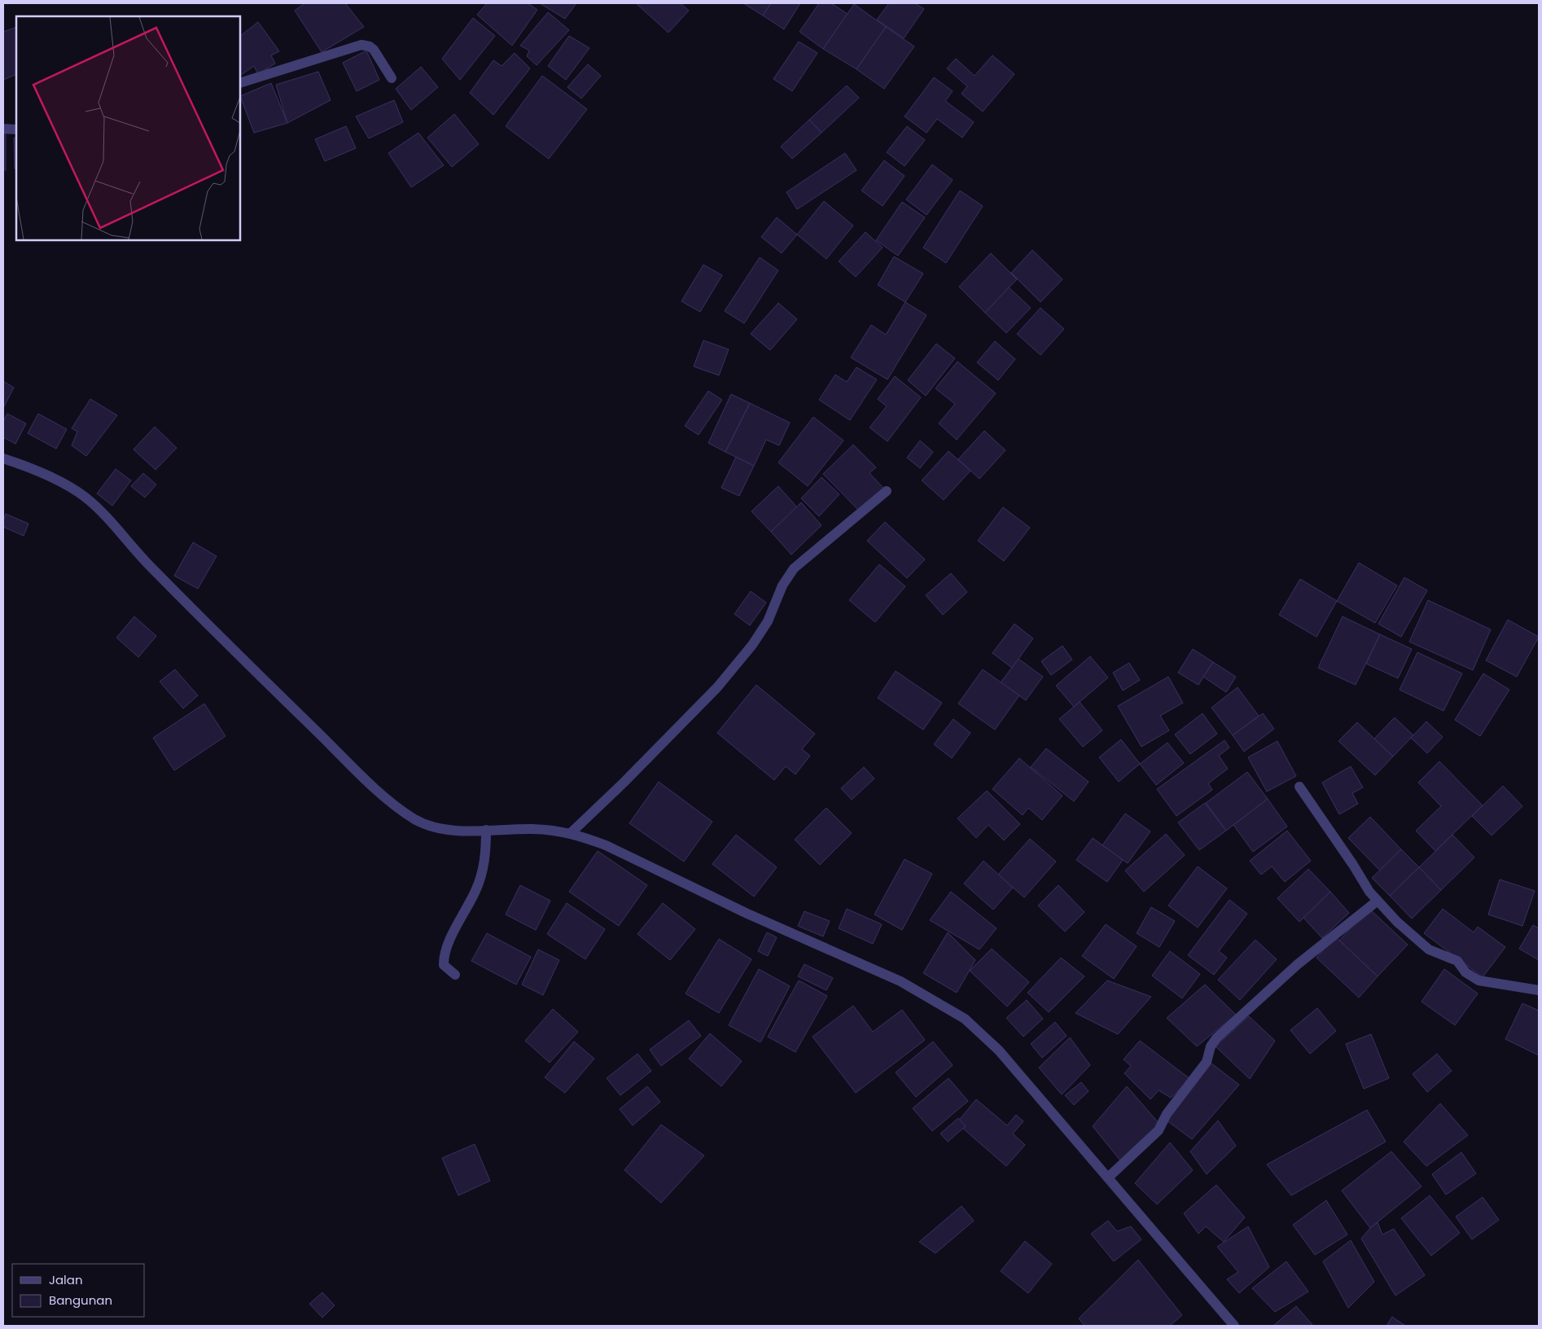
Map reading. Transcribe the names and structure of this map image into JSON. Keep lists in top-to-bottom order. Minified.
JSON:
{"legend":["Jalan","Bangunan"]}
